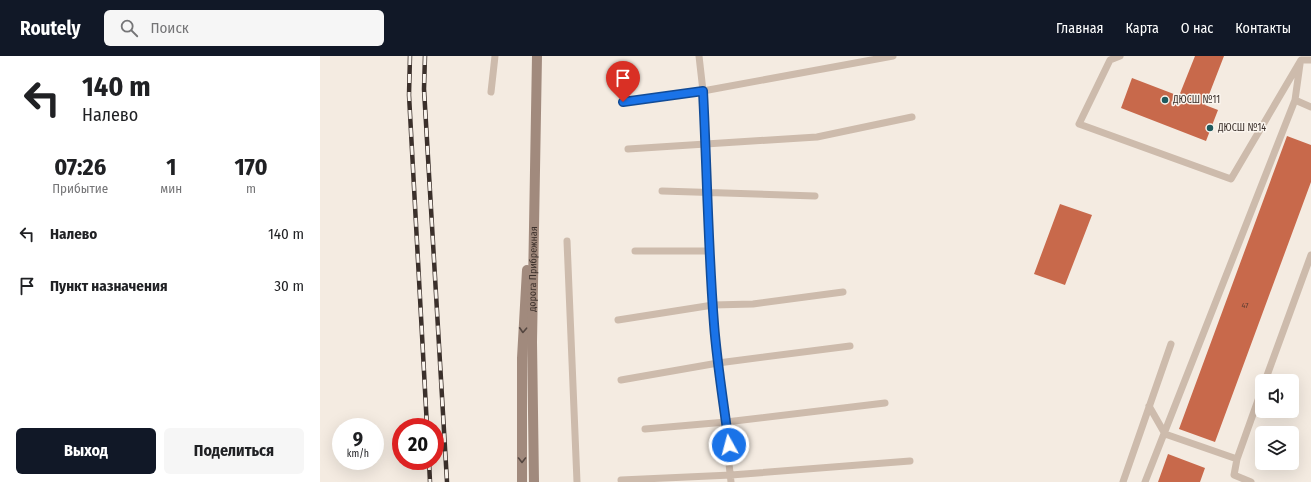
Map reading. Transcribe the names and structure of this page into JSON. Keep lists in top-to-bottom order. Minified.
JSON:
{"streets":{"main road":["дорога Прибрежная"]},"places":["ДЮСШ №11","ДЮСШ №14"],"house_numbers":["47"],"page":{"header":"Routely","search":"Поиск","nav":["Главная","Карта","О нас","Контакты"],"turn":["140 m","Налево"],"eta":["07:26","Прибытие","1","мин","170","m"],"list":[{"name":"Налево","value":"140 m"},{"name":"Пункт назначения","value":"30 m"}],"speed":"9 km/h","limit":"20","buttons":["Выход","Поделиться"]}}
